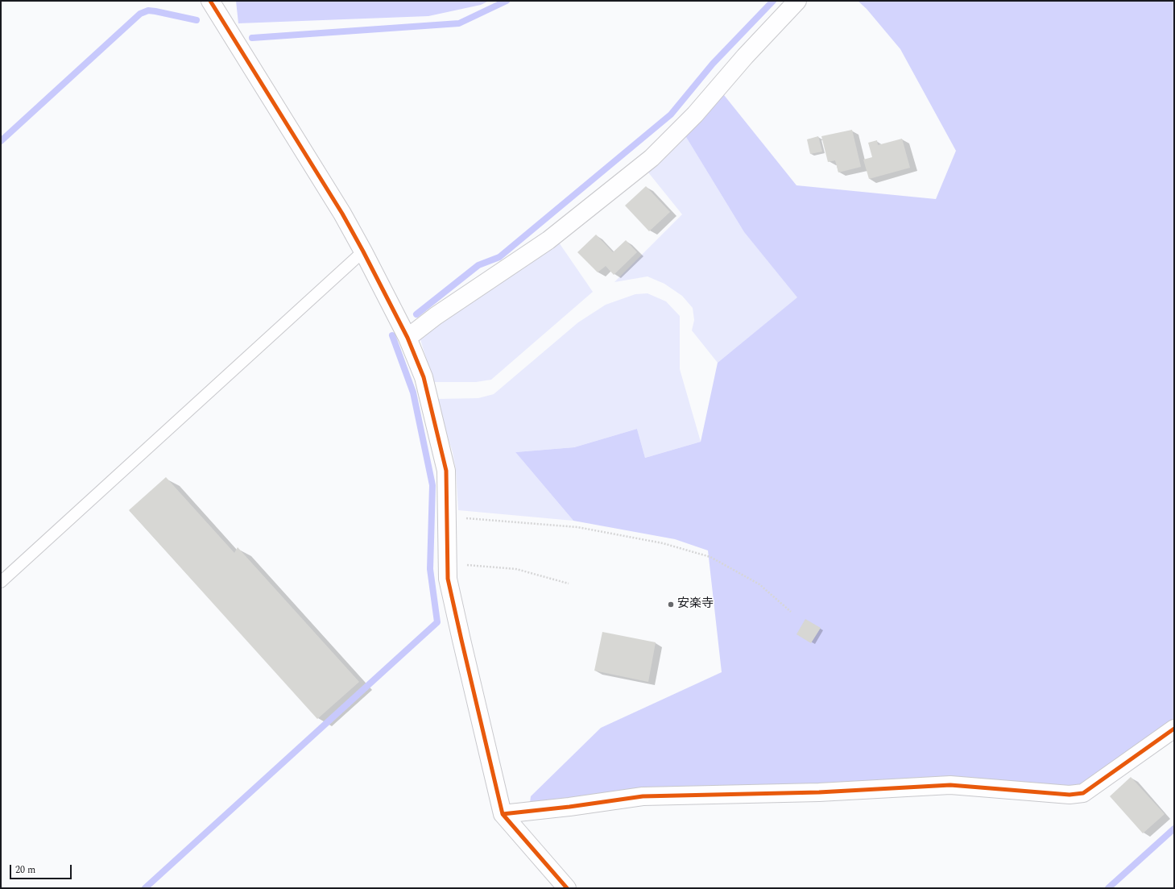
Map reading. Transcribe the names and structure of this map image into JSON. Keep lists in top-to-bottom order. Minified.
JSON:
{"places":["安楽寺"],"scale_bar":"20 m"}
